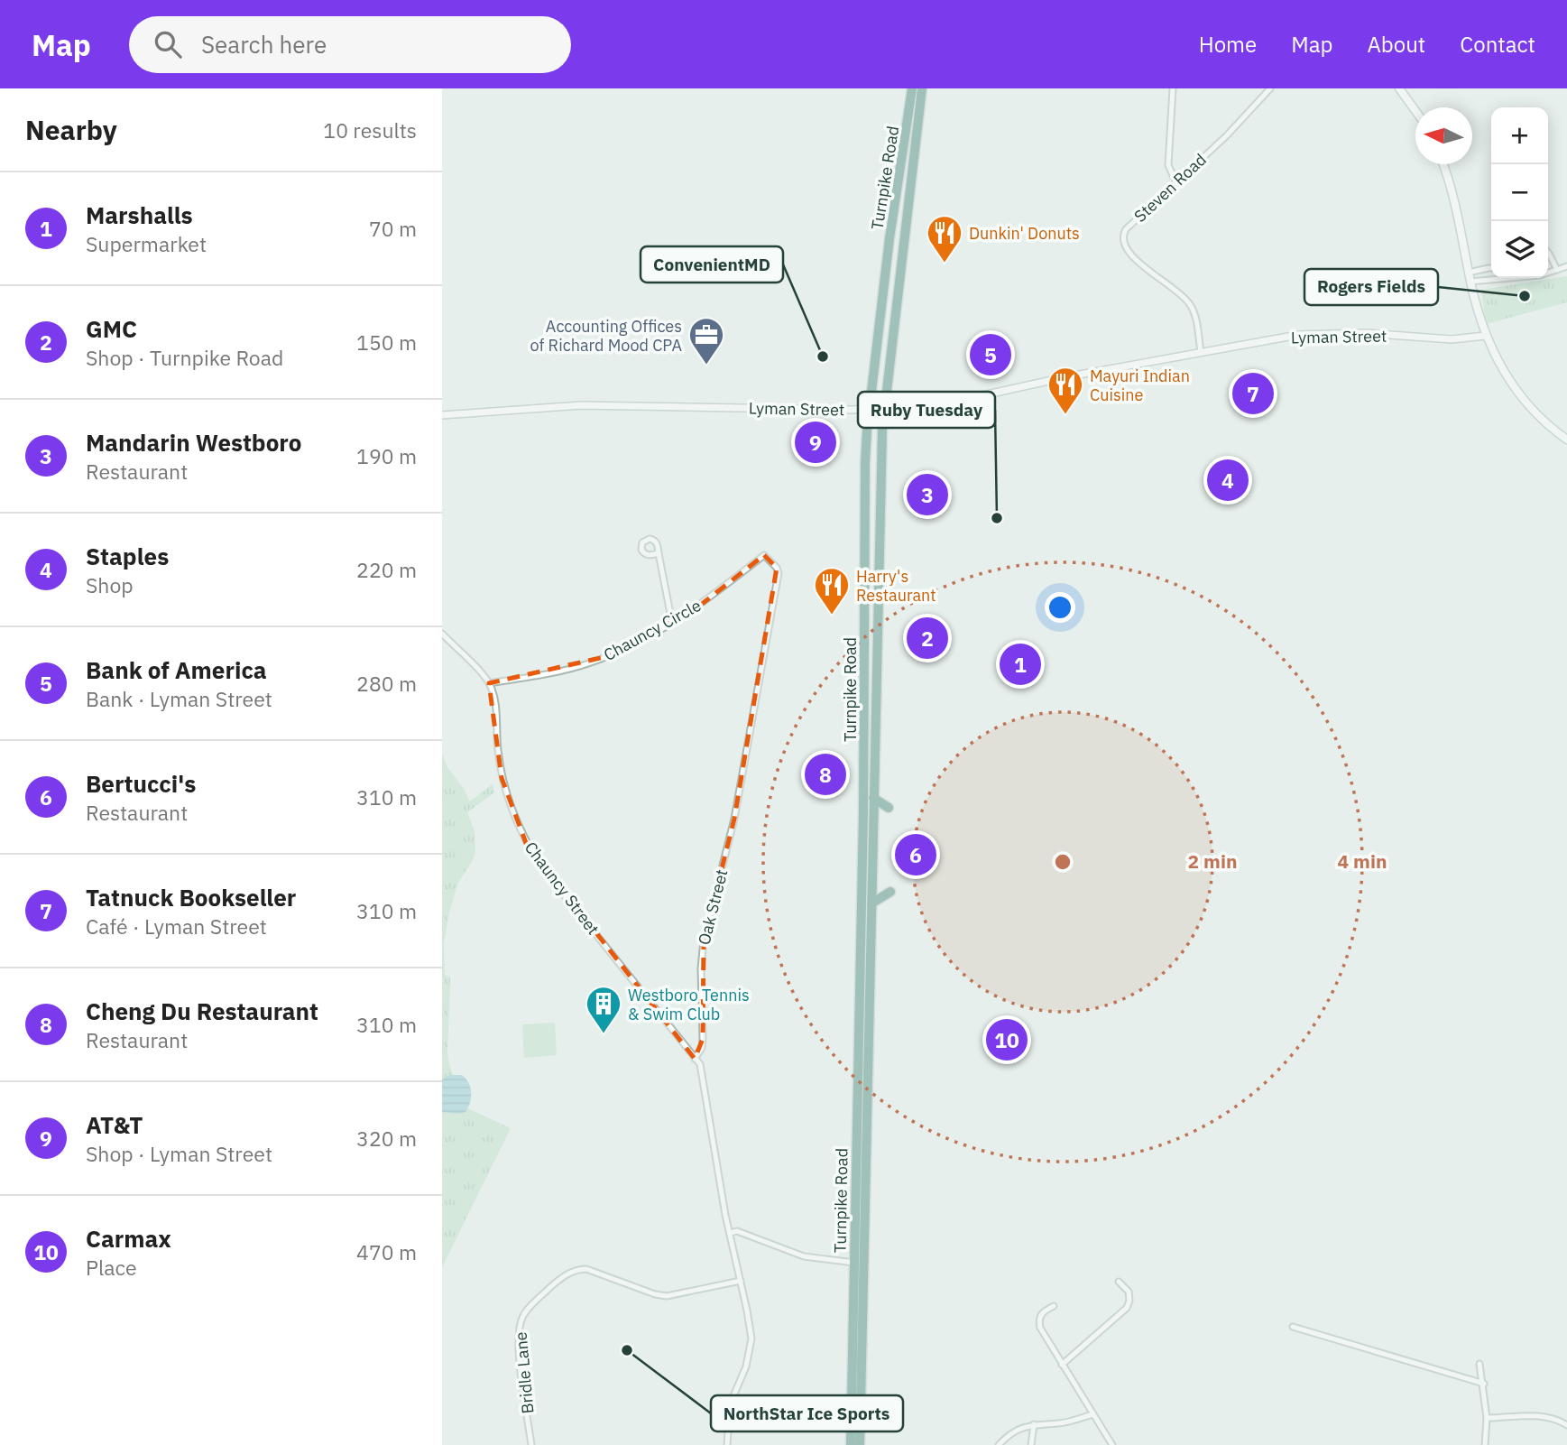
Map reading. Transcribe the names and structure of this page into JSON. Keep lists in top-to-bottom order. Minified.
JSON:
{"streets":{"highway":["Turnpike Road"],"street":["Steven Road","Lyman Street","Chauncy Circle","Chauncy Street","Oak Street","Bridle Lane"]},"crossings":[["Turnpike Road","Lyman Street"],["Steven Road","Lyman Street"],["Chauncy Circle","Chauncy Street"],["Chauncy Circle","Oak Street"],["Chauncy Street","Oak Street"]],"places":{"restaurant":["Dunkin' Donuts","Mayuri Indian Cuisine","Harry's Restaurant"],"other":["Rogers Fields","ConvenientMD","Ruby Tuesday","NorthStar Ice Sports"],"office":["Accounting Offices of Richard Mood CPA"],"building":["Westboro Tennis & Swim Club"]},"north":"left","page":{"header":"Map","search":"Search here","nav":["Home","Map","About","Contact"],"heading":["Nearby","10 results"],"map_buttons":["+","−"],"list":[{"mark":"1","name":"Marshalls","note":"Supermarket","value":"70 m"},{"mark":"2","name":"GMC","note":"Shop · Turnpike Road","value":"150 m"},{"mark":"3","name":"Mandarin Westboro","note":"Restaurant","value":"190 m"},{"mark":"4","name":"Staples","note":"Shop","value":"220 m"},{"mark":"5","name":"Bank of America","note":"Bank · Lyman Street","value":"280 m"},{"mark":"6","name":"Bertucci's","note":"Restaurant","value":"310 m"},{"mark":"7","name":"Tatnuck Bookseller","note":"Café · Lyman Street","value":"310 m"},{"mark":"8","name":"Cheng Du Restaurant","note":"Restaurant","value":"310 m"},{"mark":"9","name":"AT&T","note":"Shop · Lyman Street","value":"320 m"},{"mark":"10","name":"Carmax","note":"Place","value":"470 m"}],"pins":["5","7","9","4","3","2","1","8","6","10"]},"rings":["2 min","4 min"]}
